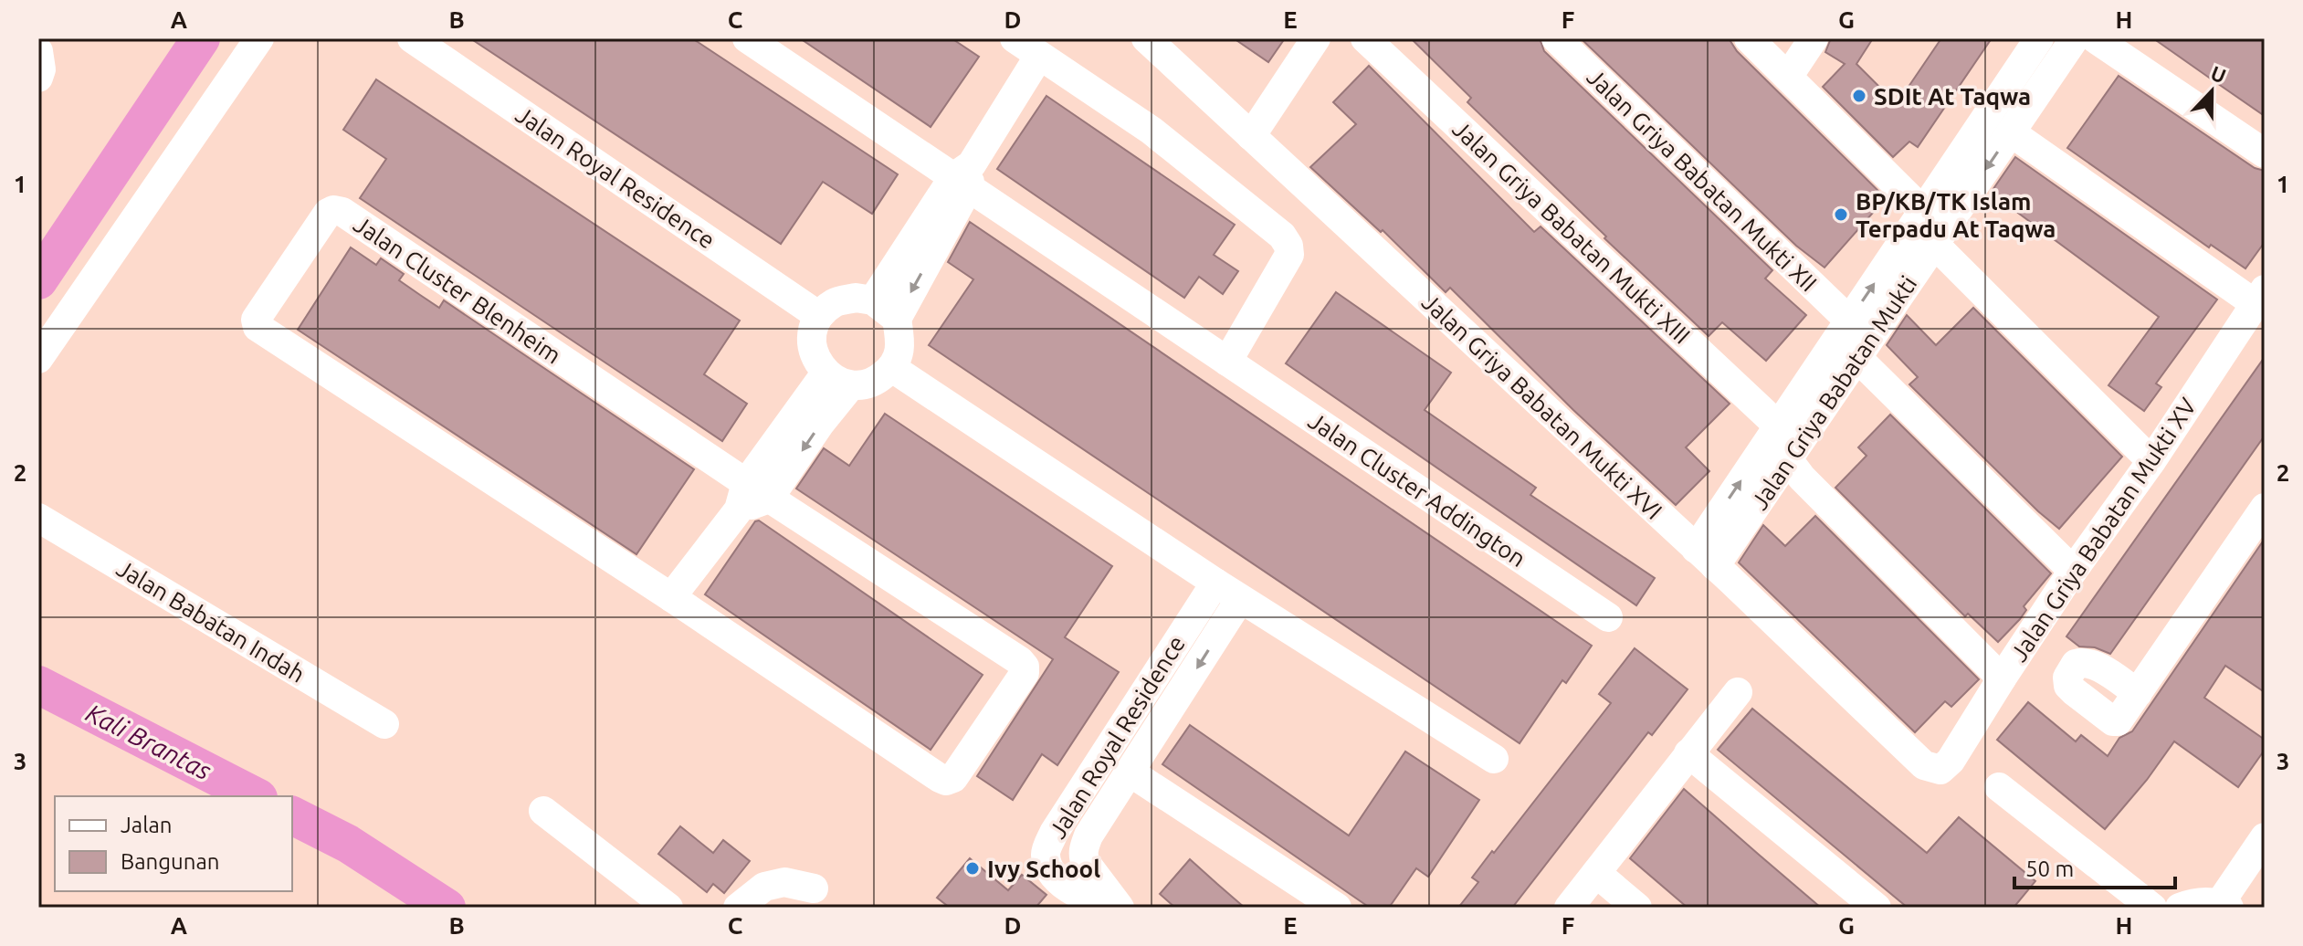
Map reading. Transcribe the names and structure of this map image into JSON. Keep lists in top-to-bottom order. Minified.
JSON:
{"streets":{"street":["Jalan Royal Residence","Jalan Griya Babatan Mukti XII","Jalan Griya Babatan Mukti XIII","Jalan Cluster Blenheim","Jalan Griya Babatan Mukti","Jalan Griya Babatan Mukti XVI","Jalan Cluster Addington","Jalan Griya Babatan Mukti XV","Jalan Babatan Indah"]},"crossings":[["Jalan Griya Babatan Mukti XII","Jalan Griya Babatan Mukti"],["Jalan Griya Babatan Mukti XIII","Jalan Griya Babatan Mukti"],["Jalan Griya Babatan Mukti","Jalan Griya Babatan Mukti XVI"],["Jalan Griya Babatan Mukti XVI","Jalan Griya Babatan Mukti XV"]],"water":["Kali Brantas"],"places":["SDIt At Taqwa","BP/KB/TK Islam Terpadu At Taqwa","Ivy School"],"legend":["Jalan","Bangunan"],"scale_bar":"50 m","north":"top","grid":{"columns":["A","B","C","D","E","F","G","H"],"rows":["1","2","3"]}}
